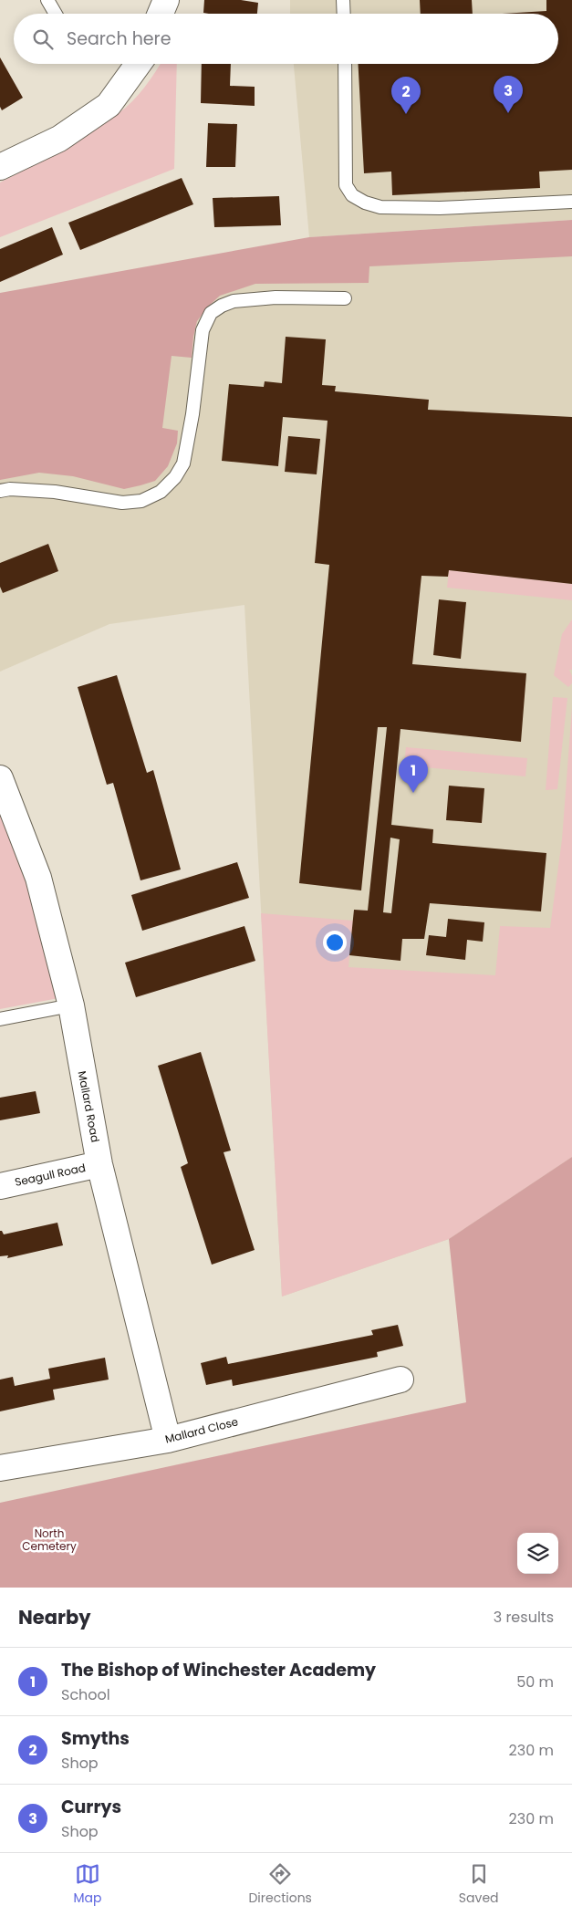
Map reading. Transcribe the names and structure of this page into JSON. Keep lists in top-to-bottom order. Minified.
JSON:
{"streets":{"street":["Mallard Road","Seagull Road","Mallard Close"]},"crossings":[["Mallard Road","Seagull Road"],["Mallard Road","Mallard Close"]],"parks":["North Cemetery"],"page":{"search":"Search here","pins":["3","2","1"],"heading":["Nearby","3 results"],"list":[{"mark":"1","name":"The Bishop of Winchester Academy","note":"School","value":"50 m"},{"mark":"2","name":"Smyths","note":"Shop","value":"230 m"},{"mark":"3","name":"Currys","note":"Shop","value":"230 m"}],"nav":["Map","Directions","Saved"]}}
